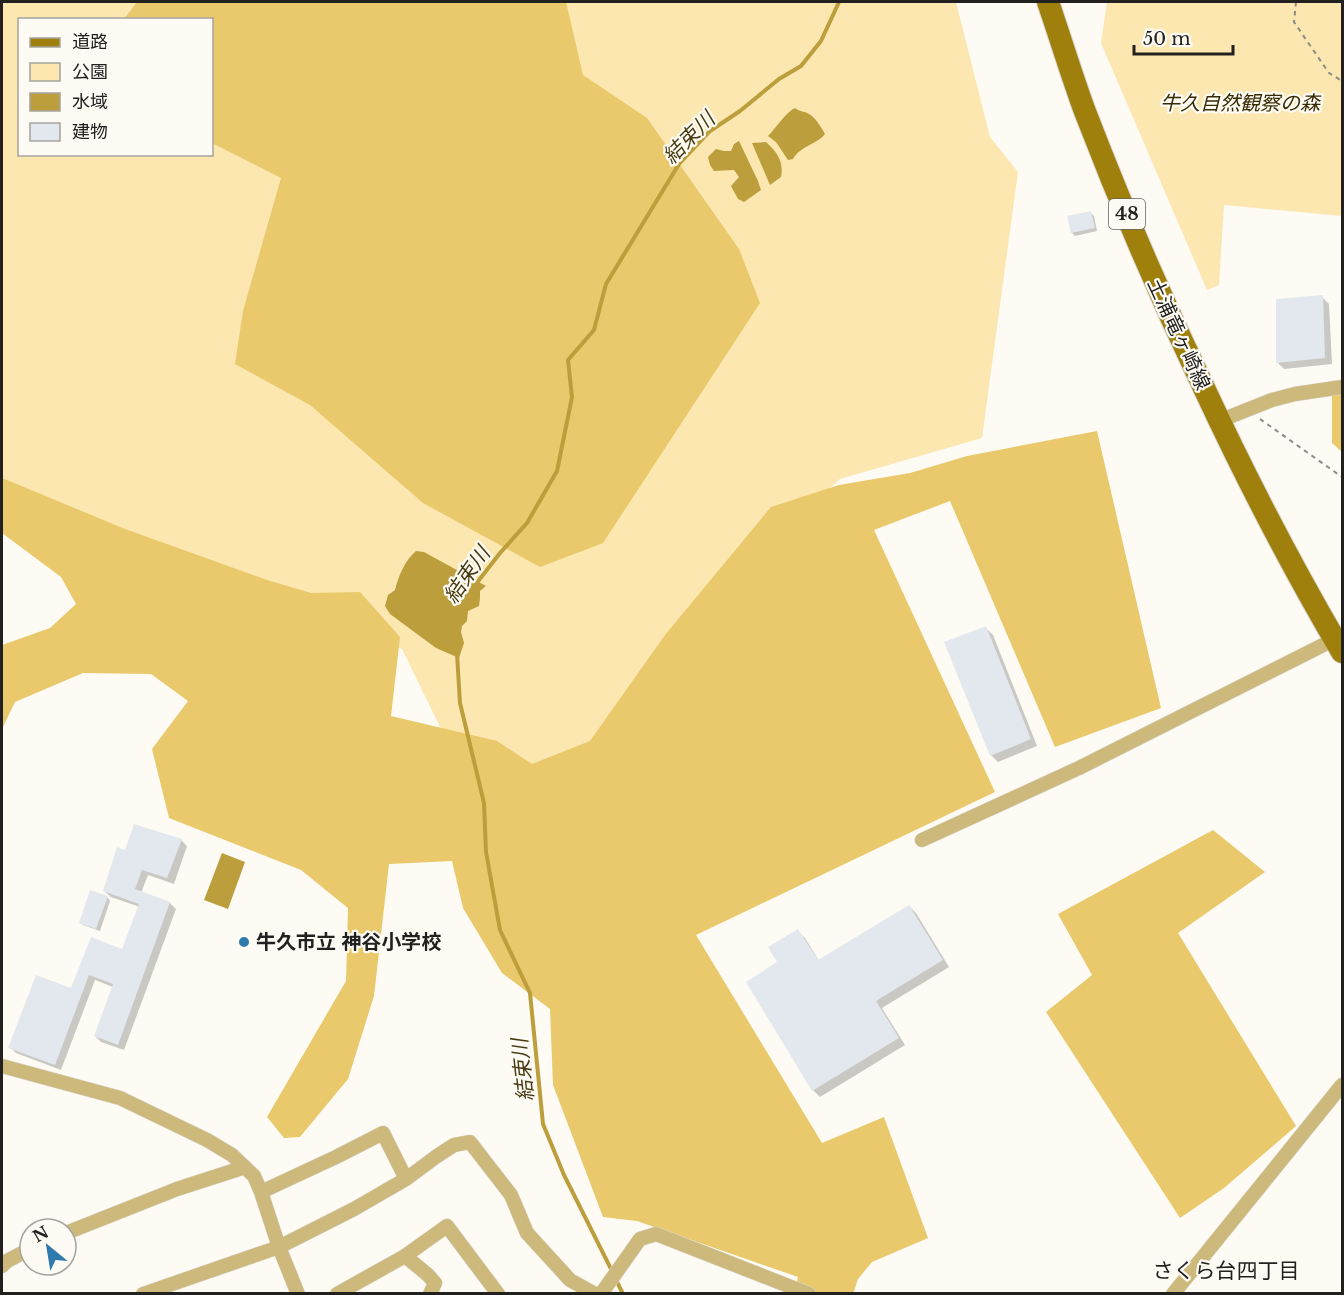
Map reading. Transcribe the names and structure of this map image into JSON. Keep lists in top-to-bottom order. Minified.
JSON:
{"streets":{"main road":["48","土浦竜ヶ崎線"]},"districts":["さくら台四丁目"],"water":["結束川"],"parks":["牛久自然観察の森"],"places":["牛久市立 神谷小学校"],"legend":["道路","公園","水域","建物"],"scale_bar":"50 m","north":"top left"}
